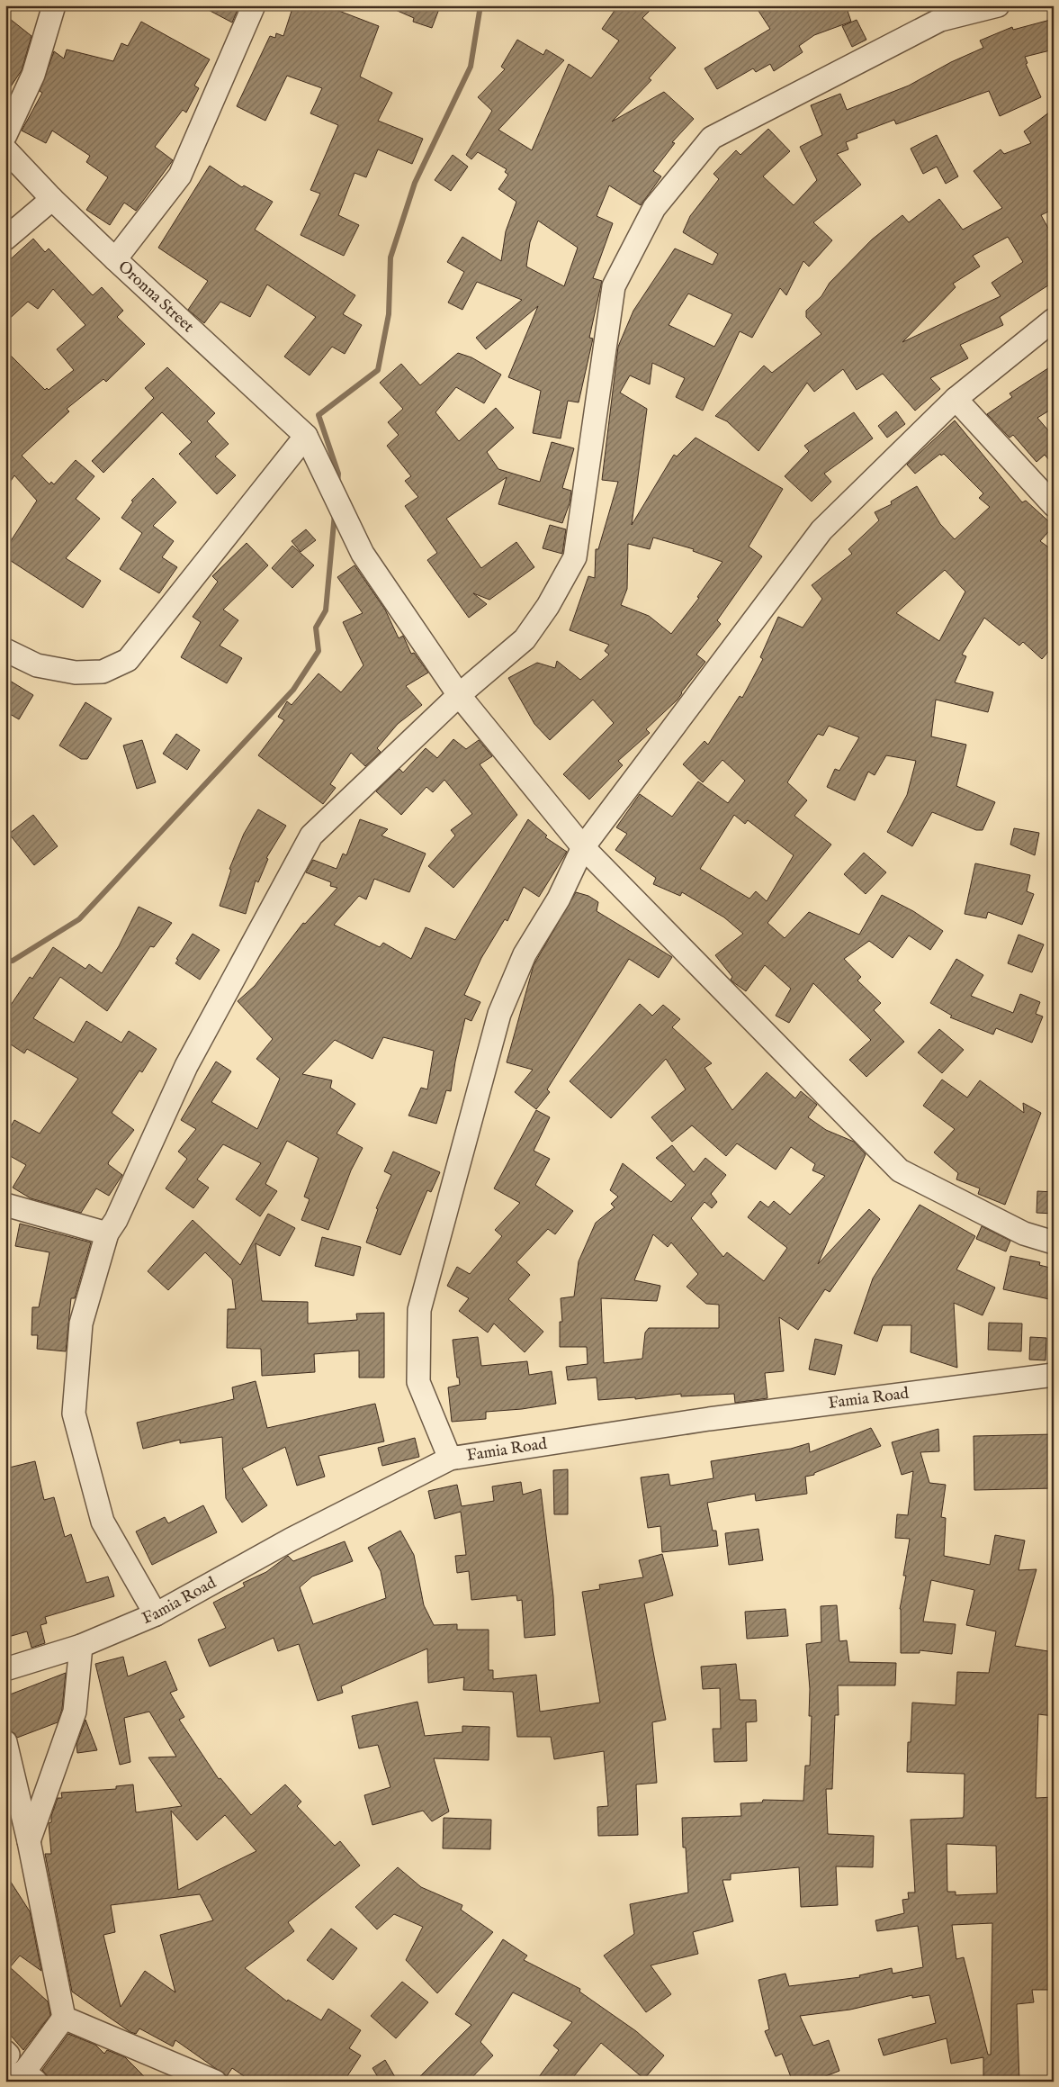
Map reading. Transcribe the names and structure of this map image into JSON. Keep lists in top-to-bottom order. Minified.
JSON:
{"streets":{"street":["Oronna Street","Famia Road"]}}
